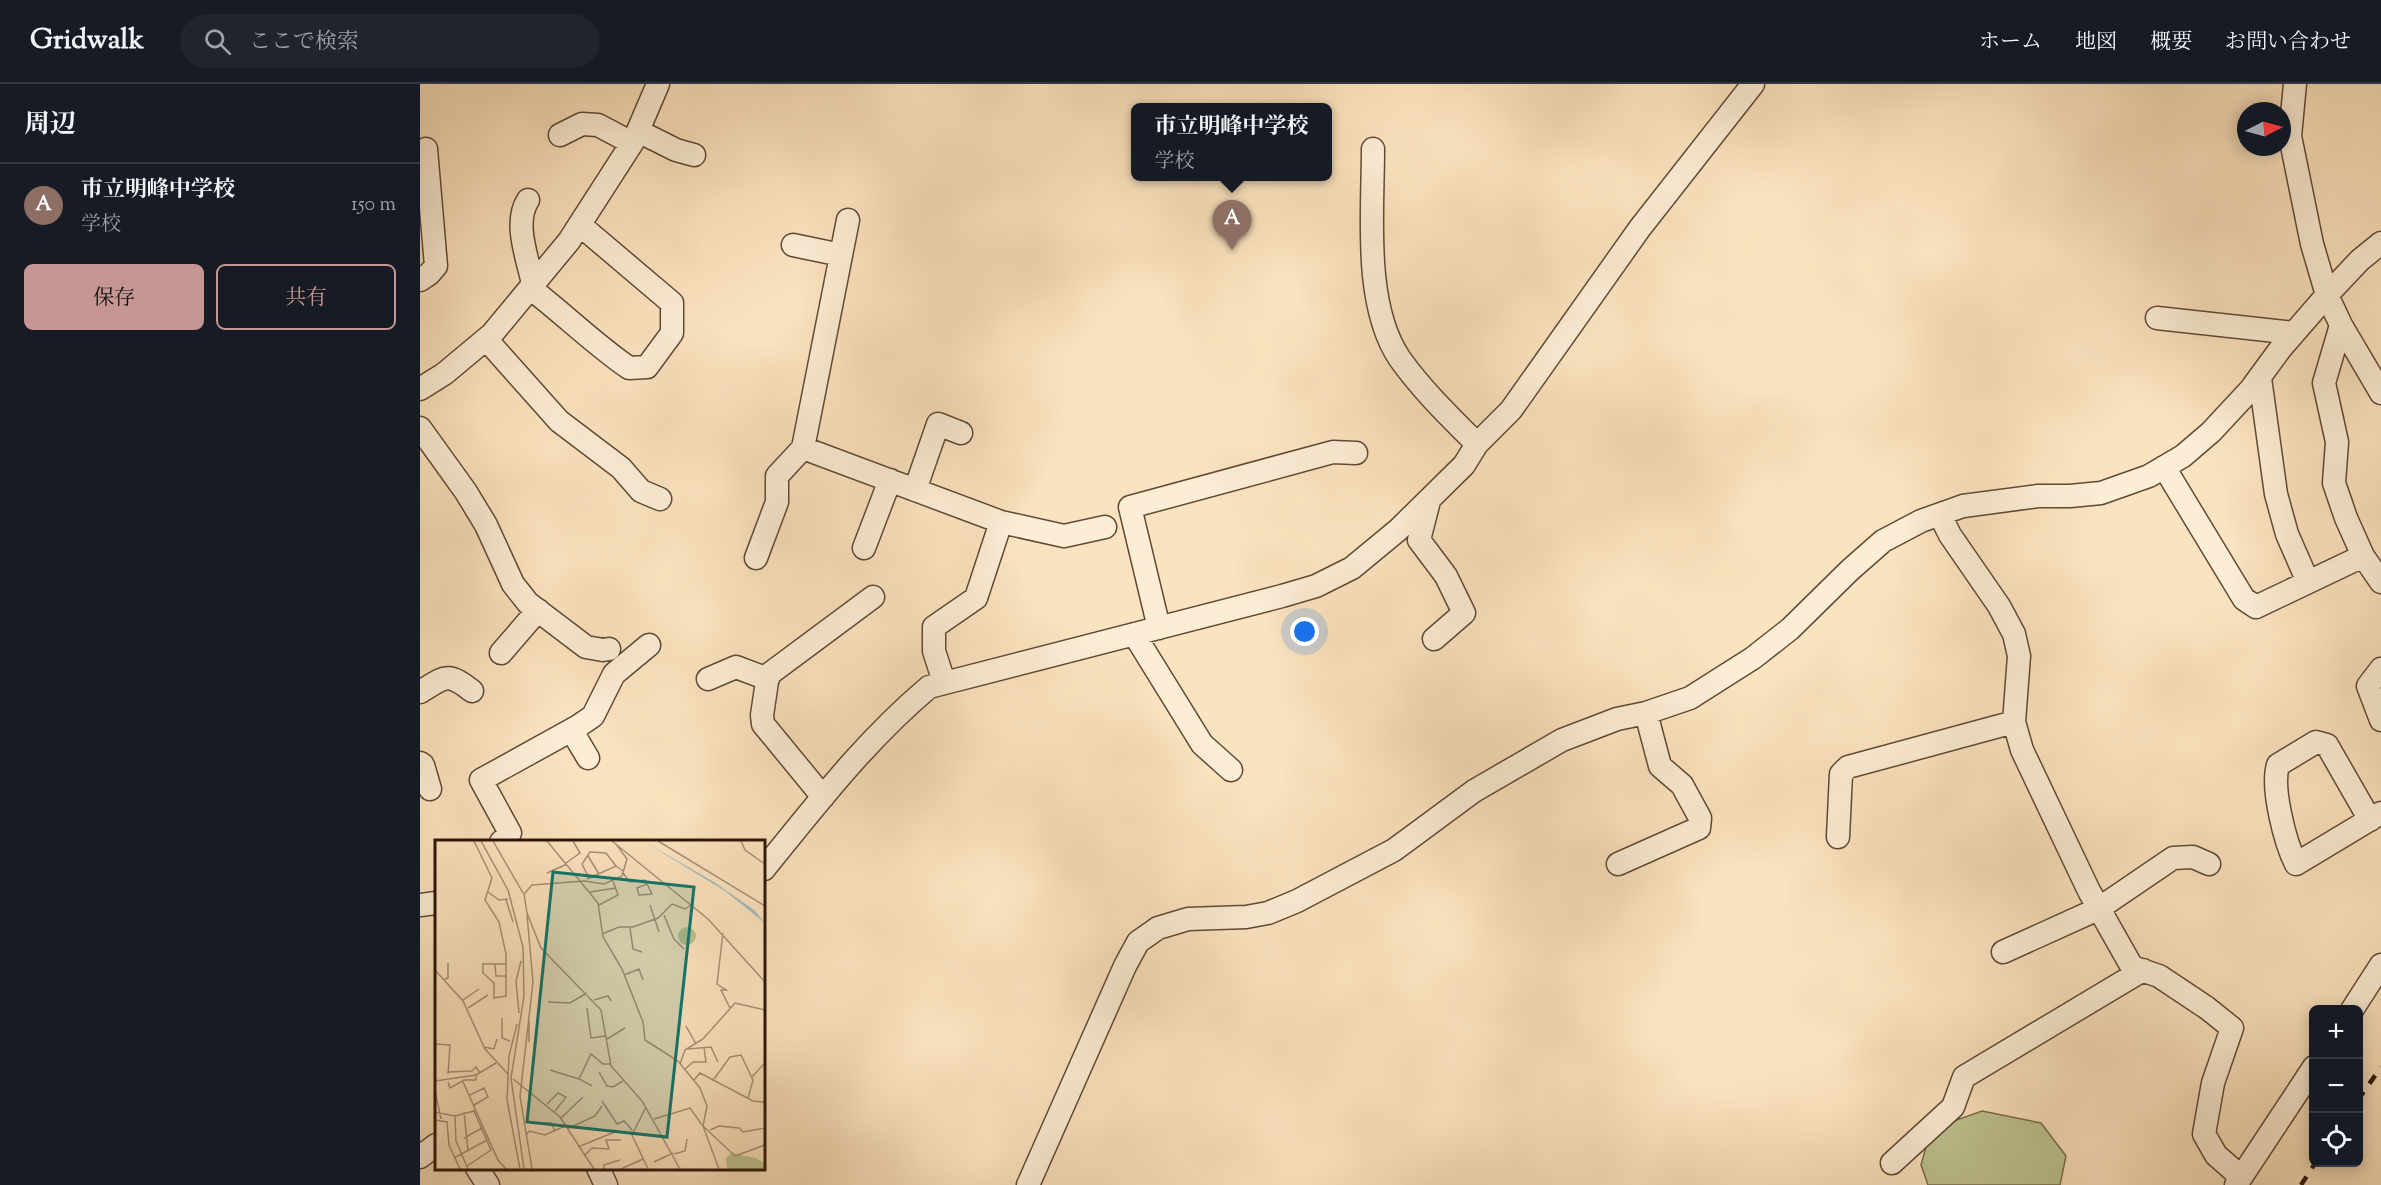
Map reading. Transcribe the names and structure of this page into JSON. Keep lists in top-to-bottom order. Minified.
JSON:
{"north":"right","page":{"header":"Gridwalk","search":"ここで検索","nav":["ホーム","地図","概要","お問い合わせ"],"heading":"周辺","popup":["市立明峰中学校","学校"],"list":[{"mark":"A","name":"市立明峰中学校","note":"学校","value":"150 m"}],"pins":"A","buttons":["保存","共有"],"map_buttons":["+","−"]}}
